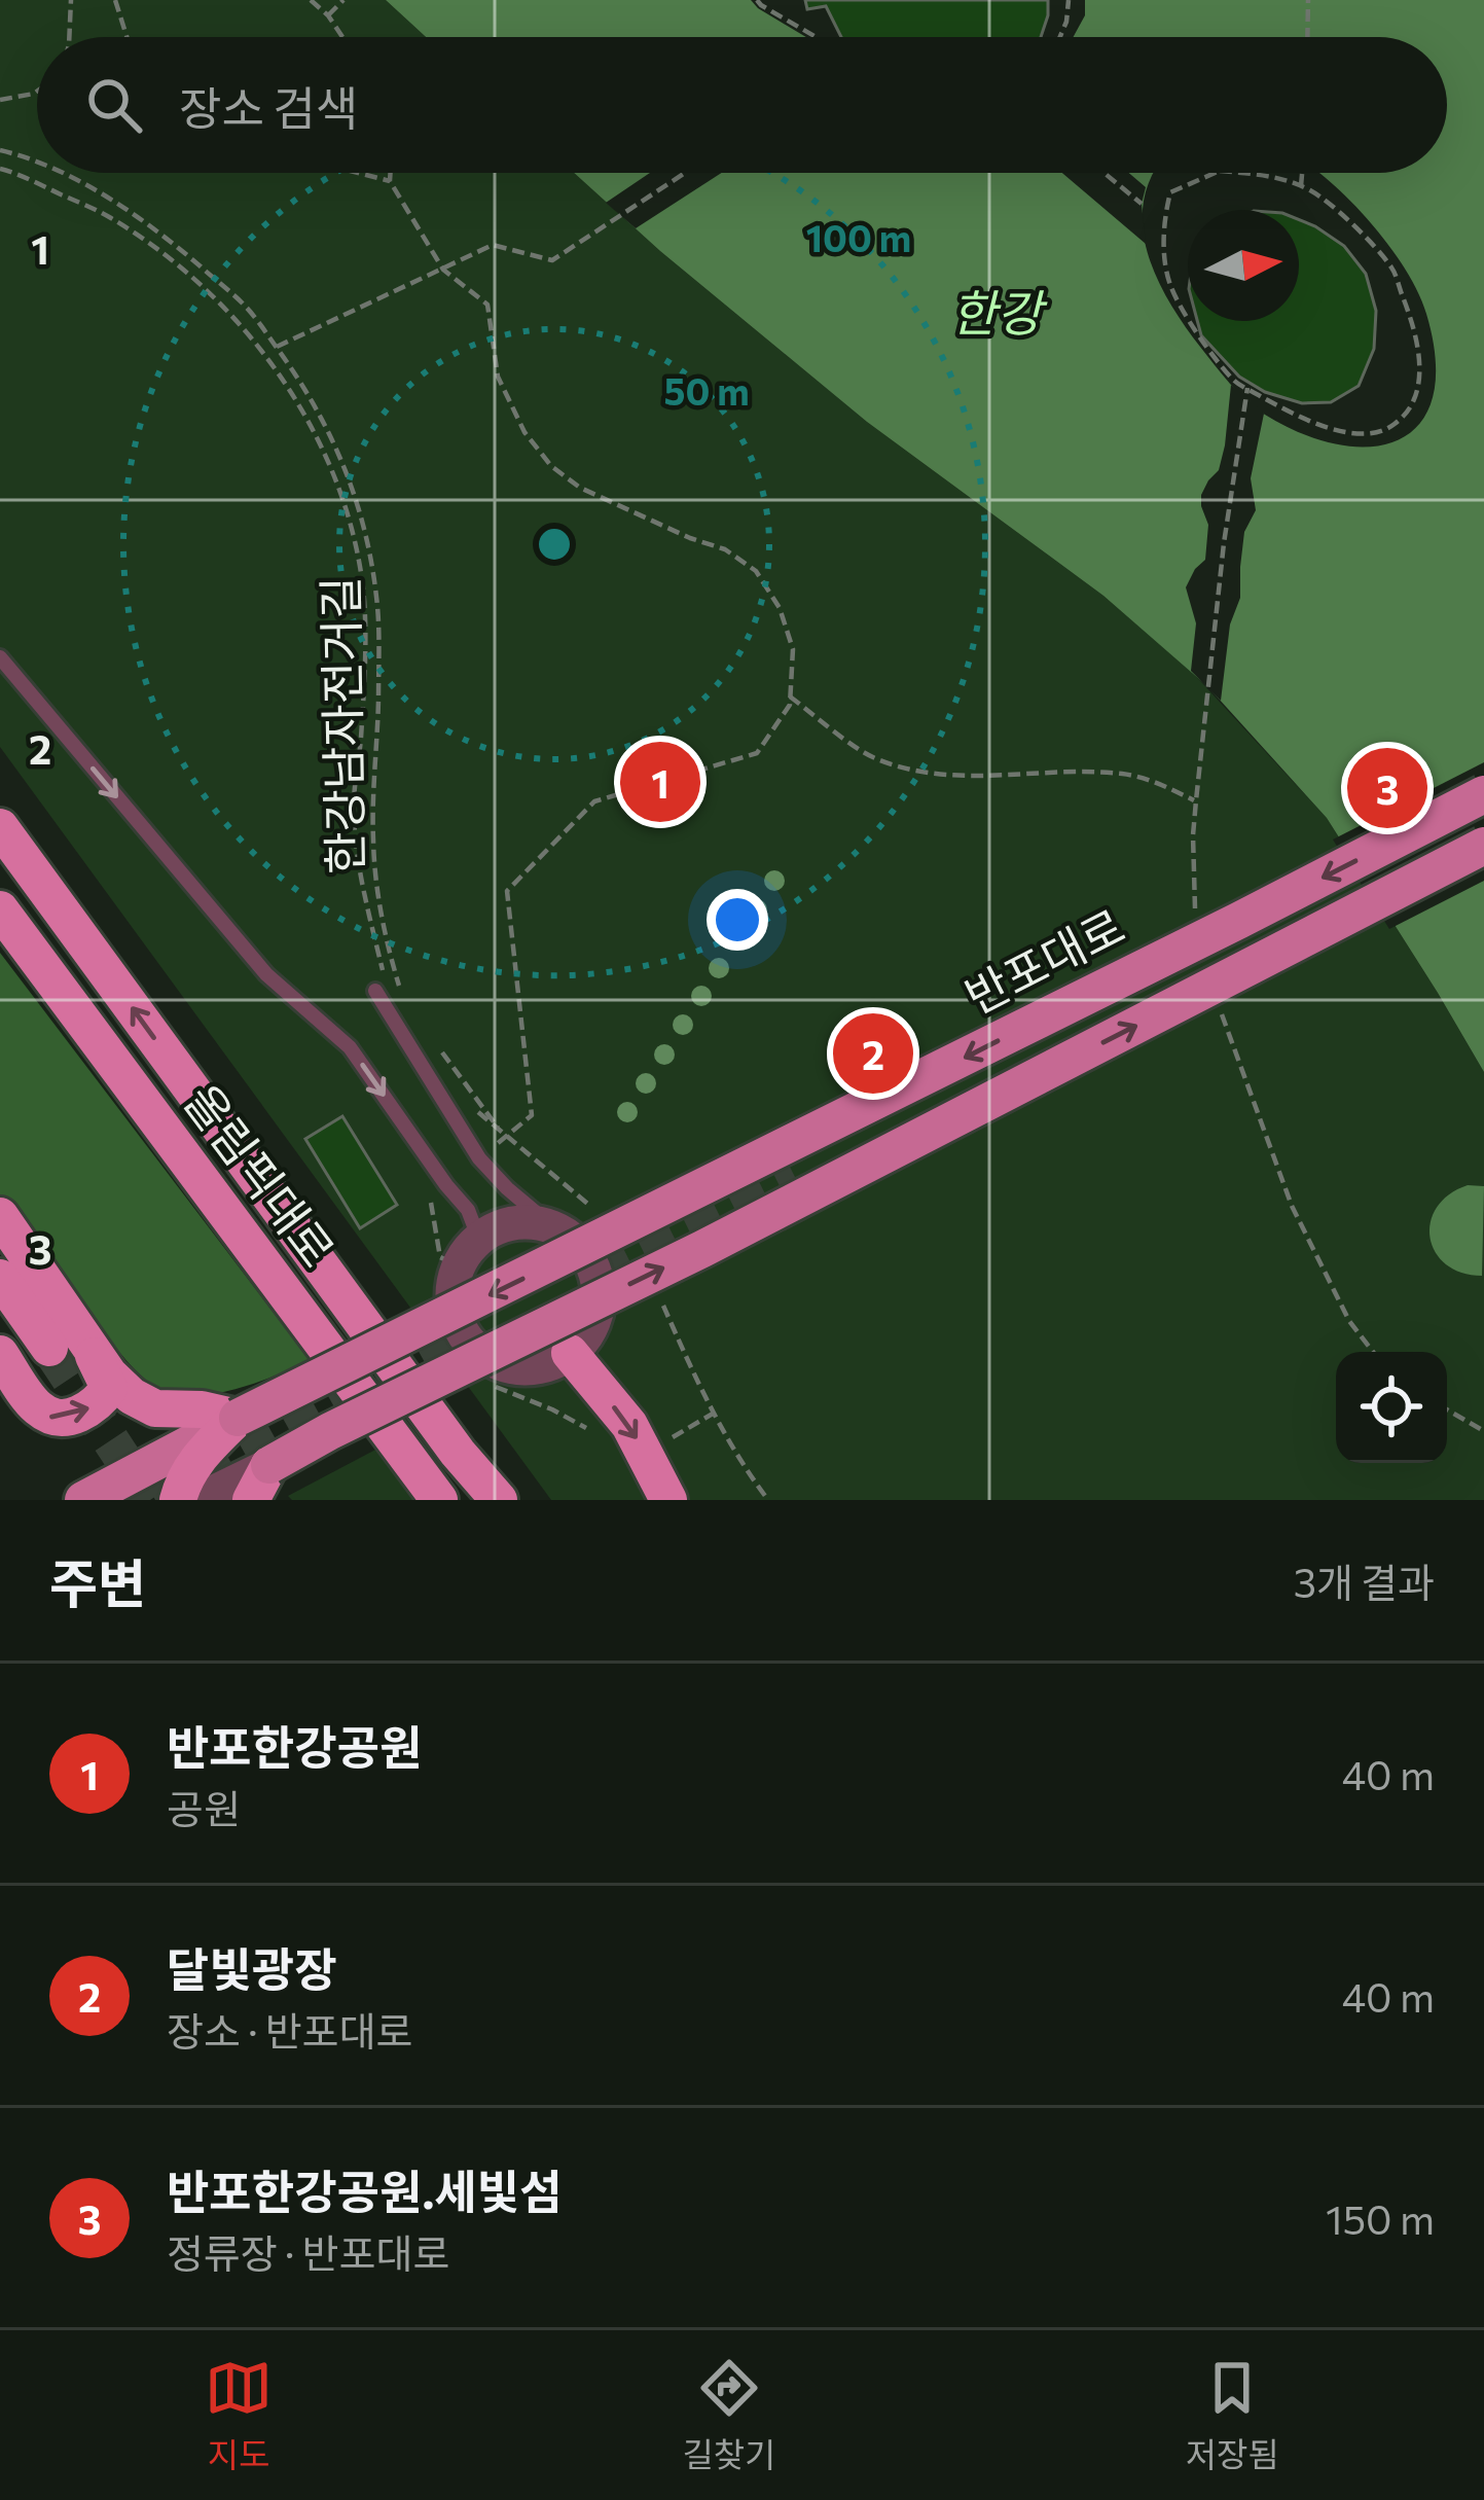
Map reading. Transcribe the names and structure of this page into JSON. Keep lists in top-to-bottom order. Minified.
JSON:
{"streets":{"highway":["올림픽대로"],"main road":["반포대로"],"path":["한강남자전거길"]},"water":["한강"],"north":"right","page":{"search":"장소 검색","pins":["1","3","2"],"heading":["주변","3개 결과"],"list":[{"mark":"1","name":"반포한강공원","note":"공원","value":"40 m"},{"mark":"2","name":"달빛광장","note":"장소 · 반포대로","value":"40 m"},{"mark":"3","name":"반포한강공원.세빛섬","note":"정류장 · 반포대로","value":"150 m"}],"nav":["지도","길찾기","저장됨"]},"grid":{"rows":["1","2","3"]},"rings":["100 m","50 m"]}
